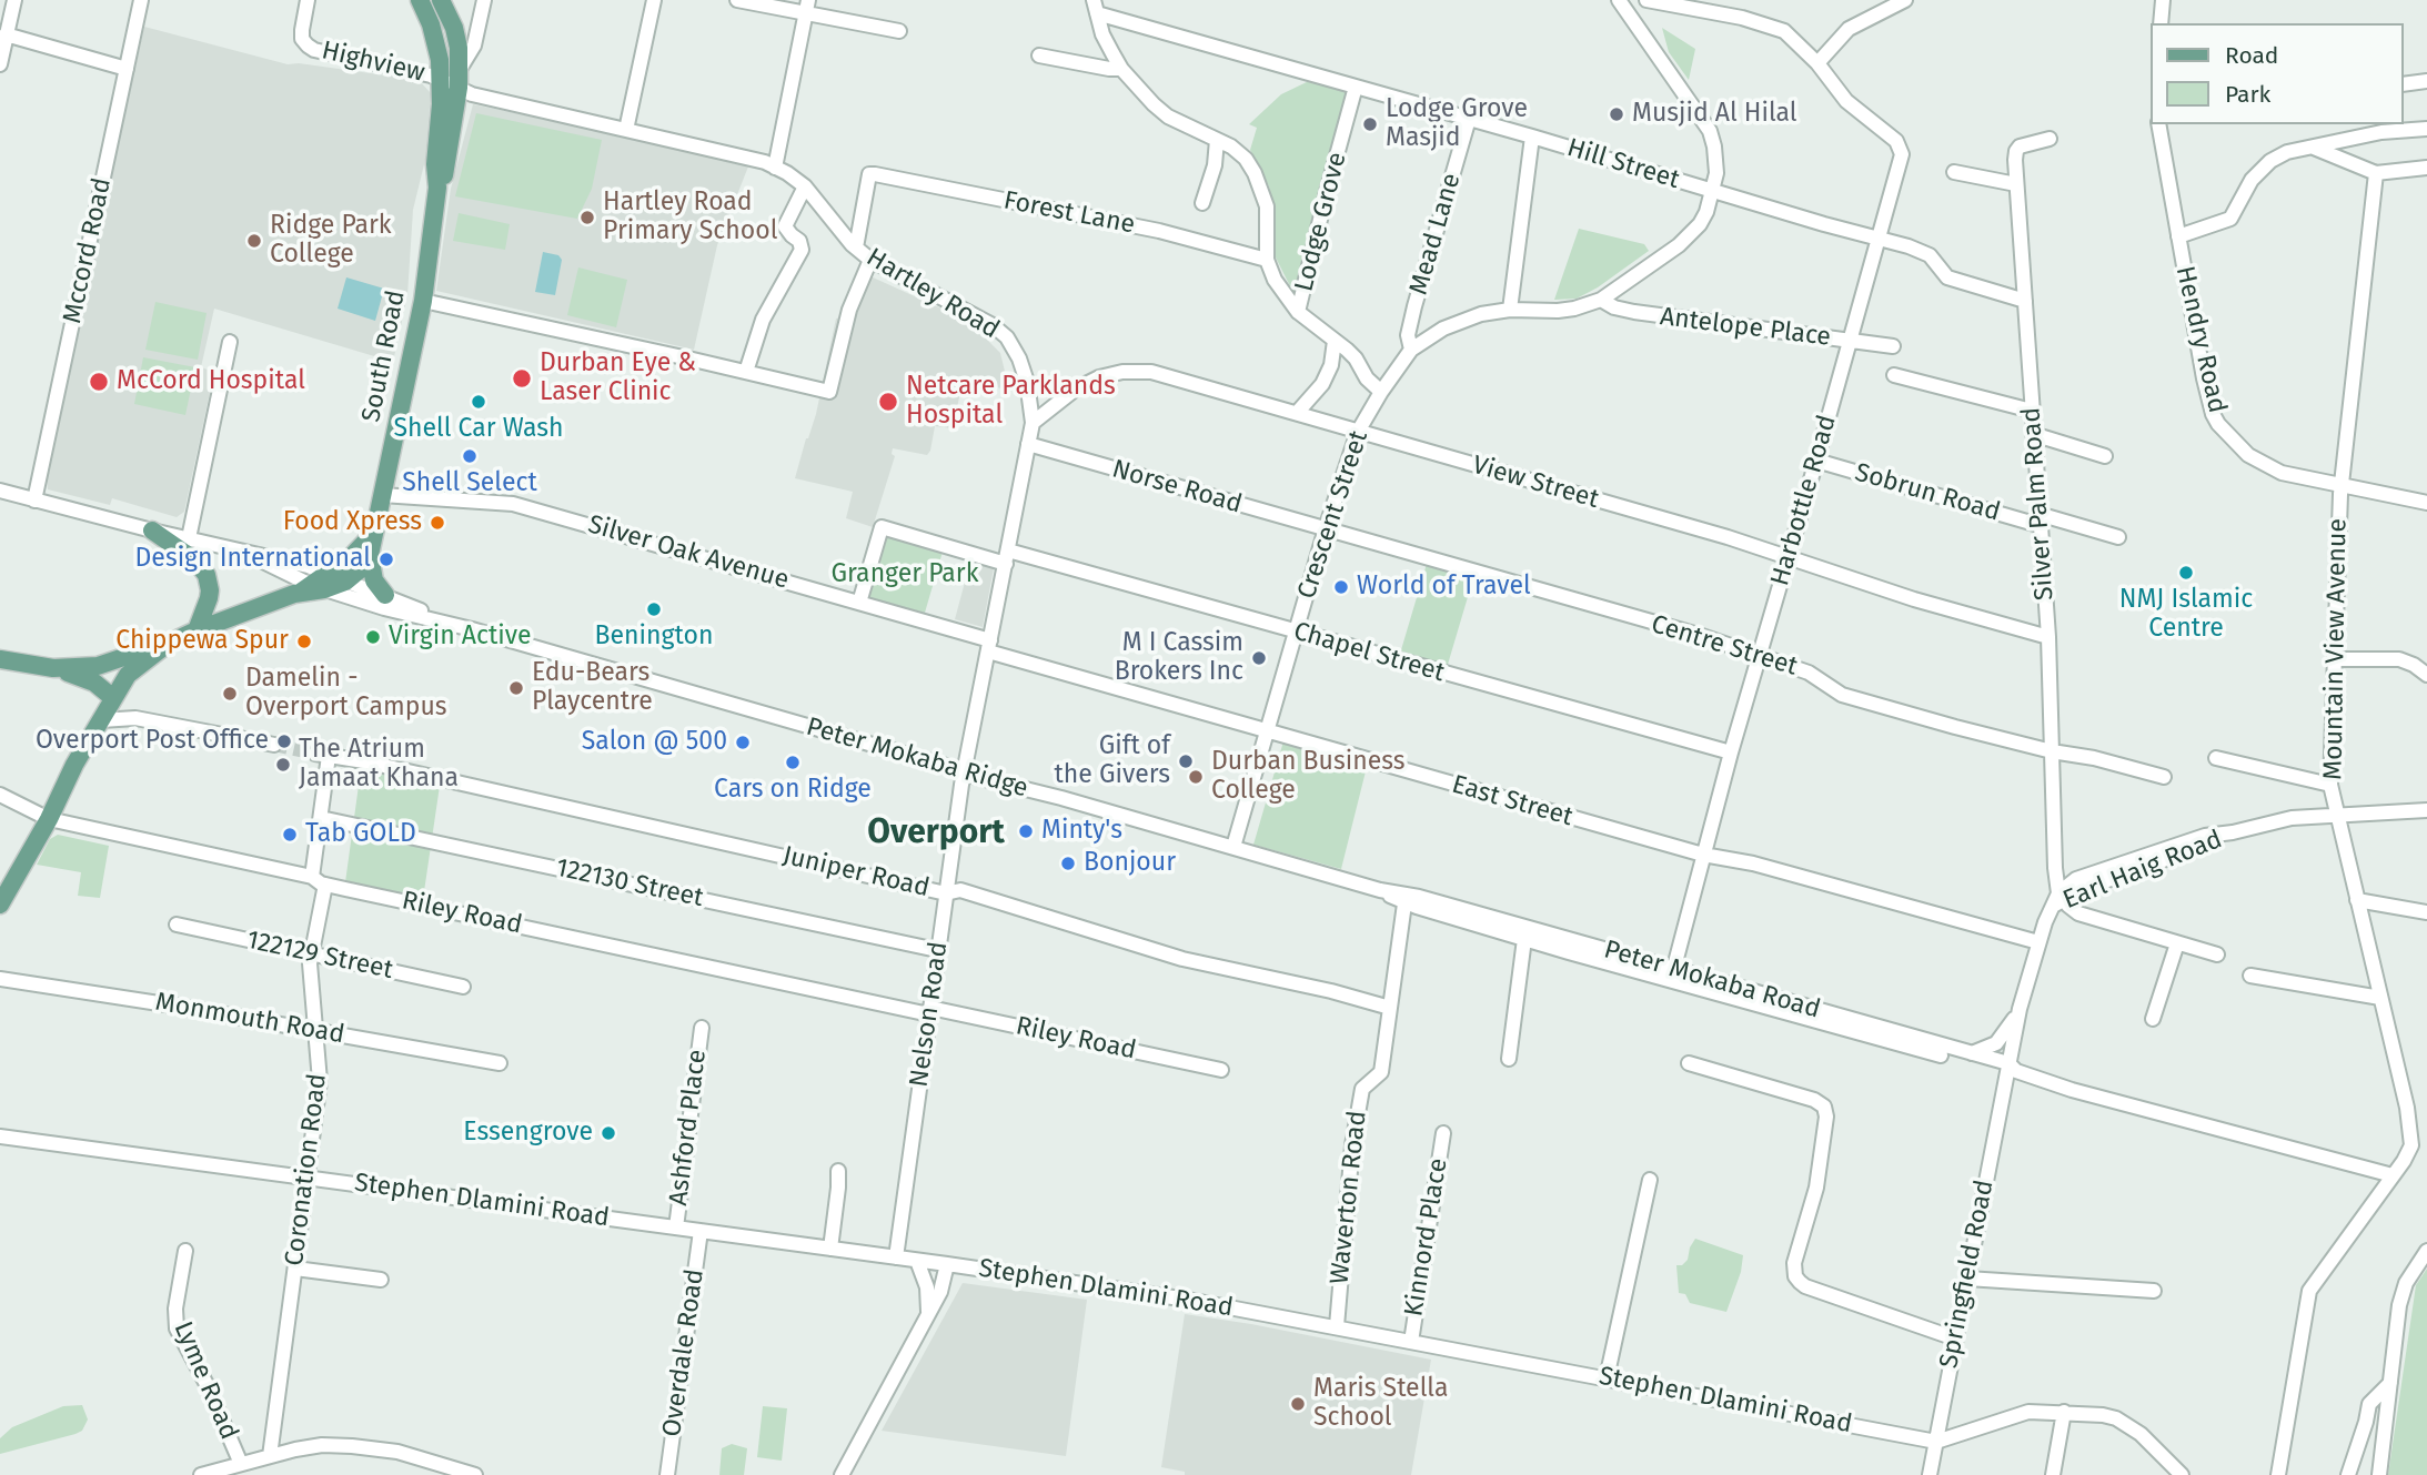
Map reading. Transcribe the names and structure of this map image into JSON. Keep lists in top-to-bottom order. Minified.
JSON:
{"streets":{"main road":["South Road"],"street":["Highview","Hill Street","Forest Lane","Lodge Grove","Mead Lane","Mccord Road","Hartley Road","Antelope Place","Hendry Road","View Street","Norse Road","Sobrun Road","Harbottle Road","Silver Palm Road","Crescent Street","Silver Oak Avenue","Centre Street","Mountain View Avenue","Chapel Street","Peter Mokaba Ridge","East Street","Earl Haig Road","Juniper Road","122130 Street","Riley Road","122129 Street","Peter Mokaba Road","Nelson Road","Monmouth Road","Ashford Place","Coronation Road","Waverton Road","Stephen Dlamini Road","Kinnord Place","Springfield Road","Overdale Road","Lyme Road"]},"crossings":[["Highview","Hartley Road"],["Highview","South Road"],["Hill Street","Lodge Grove"],["Hill Street","Mead Lane"],["Hill Street","Harbottle Road"],["Hill Street","Silver Palm Road"],["Hill Street","Crescent Street"],["Forest Lane","Hartley Road"],["Mead Lane","Crescent Street"],["Mccord Road","Peter Mokaba Ridge"],["Hartley Road","South Road"],["Hartley Road","View Street"],["Hartley Road","Norse Road"],["Hartley Road","Silver Oak Avenue"],["Hartley Road","Chapel Street"],["Hartley Road","Peter Mokaba Ridge"],["Hartley Road","East Street"],["Hartley Road","Nelson Road"],["Antelope Place","Harbottle Road"],["Antelope Place","Crescent Street"],["Hendry Road","Mountain View Avenue"],["South Road","Silver Oak Avenue"],["View Street","Harbottle Road"],["View Street","Silver Palm Road"],["View Street","Crescent Street"],["Norse Road","Crescent Street"],["Norse Road","Centre Street"],["Sobrun Road","Harbottle Road"],["Sobrun Road","Silver Palm Road"],["Harbottle Road","Centre Street"],["Harbottle Road","Chapel Street"],["Harbottle Road","East Street"],["Harbottle Road","Peter Mokaba Road"],["Silver Palm Road","Centre Street"],["Silver Palm Road","Earl Haig Road"],["Crescent Street","Centre Street"],["Crescent Street","Chapel Street"],["Crescent Street","Peter Mokaba Ridge"],["Crescent Street","East Street"],["Silver Oak Avenue","Chapel Street"],["Silver Oak Avenue","East Street"],["Mountain View Avenue","Earl Haig Road"],["Mountain View Avenue","Peter Mokaba Road"],["Peter Mokaba Ridge","Peter Mokaba Road"],["Peter Mokaba Ridge","Nelson Road"],["Peter Mokaba Ridge","Waverton Road"],["East Street","Earl Haig Road"],["Earl Haig Road","Peter Mokaba Road"],["Earl Haig Road","Springfield Road"],["Juniper Road","122130 Street"],["Juniper Road","Nelson Road"],["Juniper Road","Waverton Road"],["122130 Street","Nelson Road"],["Riley Road","Nelson Road"],["Riley Road","Coronation Road"],["122129 Street","Coronation Road"],["Peter Mokaba Road","Waverton Road"],["Peter Mokaba Road","Springfield Road"],["Nelson Road","Stephen Dlamini Road"],["Monmouth Road","Coronation Road"],["Ashford Place","Stephen Dlamini Road"],["Coronation Road","Stephen Dlamini Road"],["Waverton Road","Stephen Dlamini Road"],["Stephen Dlamini Road","Kinnord Place"],["Stephen Dlamini Road","Springfield Road"],["Stephen Dlamini Road","Overdale Road"]],"districts":["Overport"],"parks":["Granger Park"],"places":["Musjid Al Hilal","Lodge Grove Masjid","Hartley Road Primary School","Ridge Park College","Durban Eye & Laser Clinic","McCord Hospital","Shell Car Wash","Netcare Parklands Hospital","Shell Select","Food Xpress","Design International","NMJ Islamic Centre","World of Travel","Benington","Virgin Active","Chippewa Spur","M I Cassim Brokers Inc","Edu-Bears Playcentre","Damelin - Overport Campus","Overport Post Office","Salon @ 500","Gift of the Givers","Cars on Ridge","The Atrium Jamaat Khana","Durban Business College","Minty's","Tab GOLD","Bonjour","Essengrove","Maris Stella School"],"legend":["Road","Park"]}
